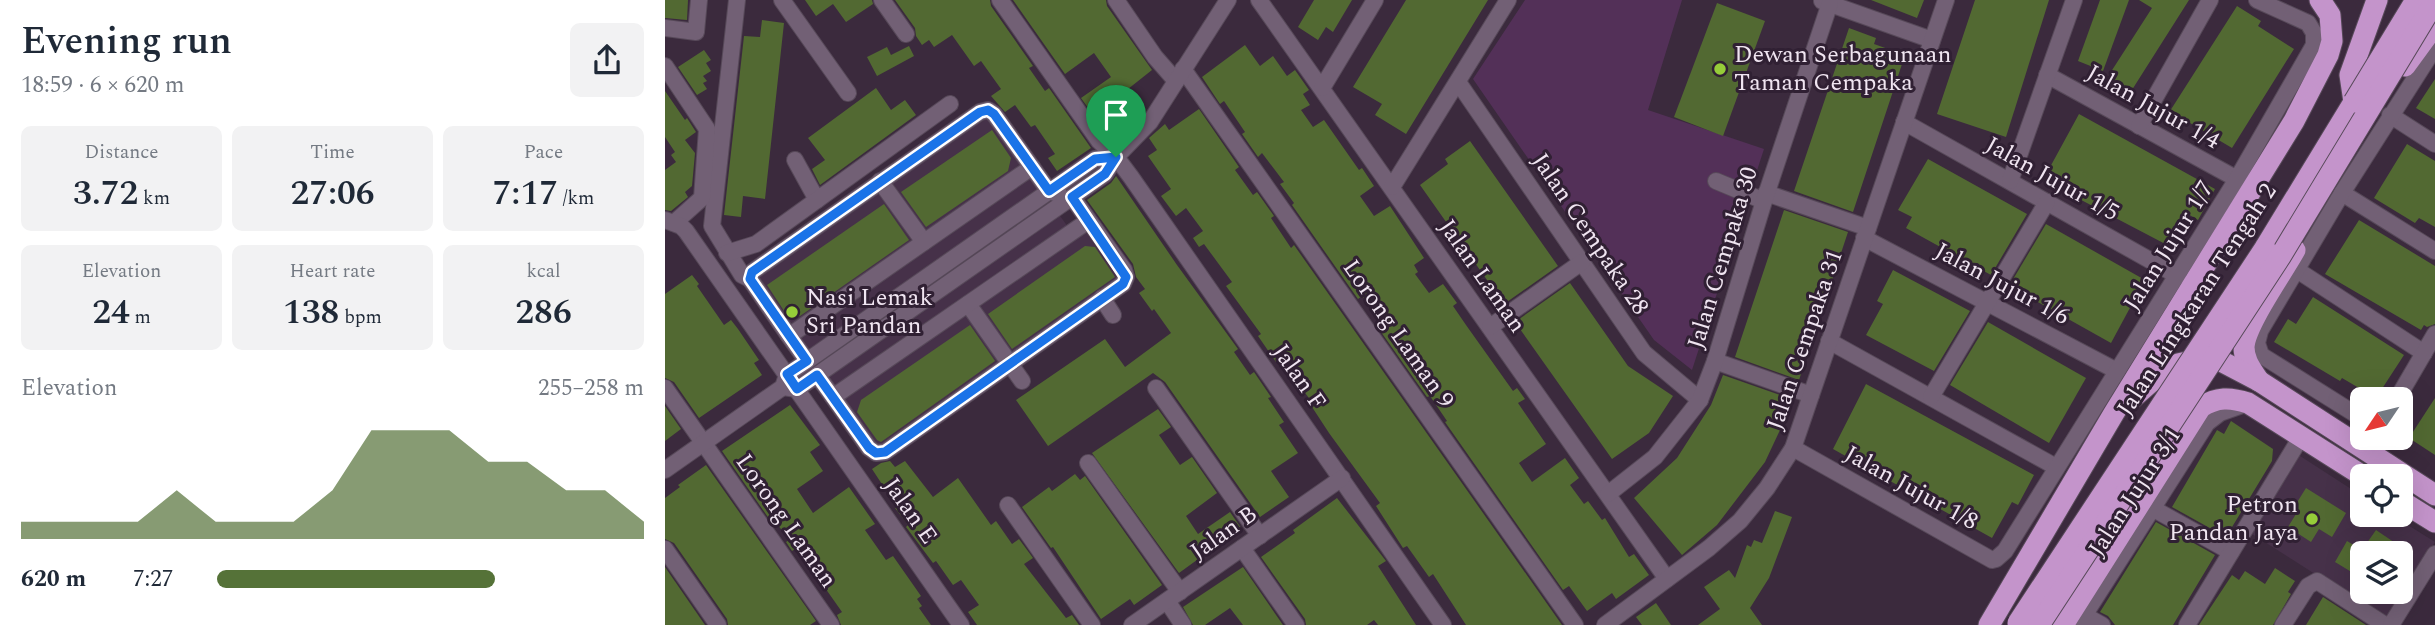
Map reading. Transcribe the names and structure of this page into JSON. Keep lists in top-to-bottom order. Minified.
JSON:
{"streets":{"highway":["Jalan Lingkaran Tengah 2"],"street":["Jalan Jujur 1/4","Jalan Jujur 1/5","Jalan Cempaka 28","Jalan Jujur 1/7","Jalan Cempaka 30","Jalan Laman","Jalan Jujur 1/6","Lorong Laman 9","Jalan Cempaka 31","Jalan F","Jalan Jujur 1/8","Jalan Jujur 3/1","Jalan E","Lorong Laman","Jalan B"]},"crossings":[["Jalan Jujur 1/4","Jalan Jujur 1/7"],["Jalan Jujur 1/5","Jalan Jujur 1/7"],["Jalan Jujur 1/5","Jalan Cempaka 31"],["Jalan Cempaka 28","Jalan Cempaka 30"],["Jalan Jujur 1/7","Jalan Jujur 1/6"],["Jalan Jujur 1/7","Jalan Jujur 1/8"],["Jalan Cempaka 30","Jalan Laman"],["Jalan Cempaka 30","Jalan Jujur 1/6"],["Jalan Laman","Jalan Cempaka 31"],["Jalan Jujur 1/6","Jalan Cempaka 31"],["Jalan Cempaka 31","Jalan Jujur 1/8"],["Jalan F","Jalan B"]],"places":["Dewan Serbagunaan Taman Cempaka","Nasi Lemak Sri Pandan","Petron Pandan Jaya"],"north":"bottom left","page":{"heading":["Evening run","18:59 · 6 × 620 m"],"stats":[["Distance","3.72 km"],["Time","27:06"],["Pace","7:17 /km"],["Elevation","24 m"],["Heart rate","138 bpm"],["kcal","286"]],"chart":["Elevation","255–258 m"],"list":[{"name":"620 m","note":"7:27"}]}}
